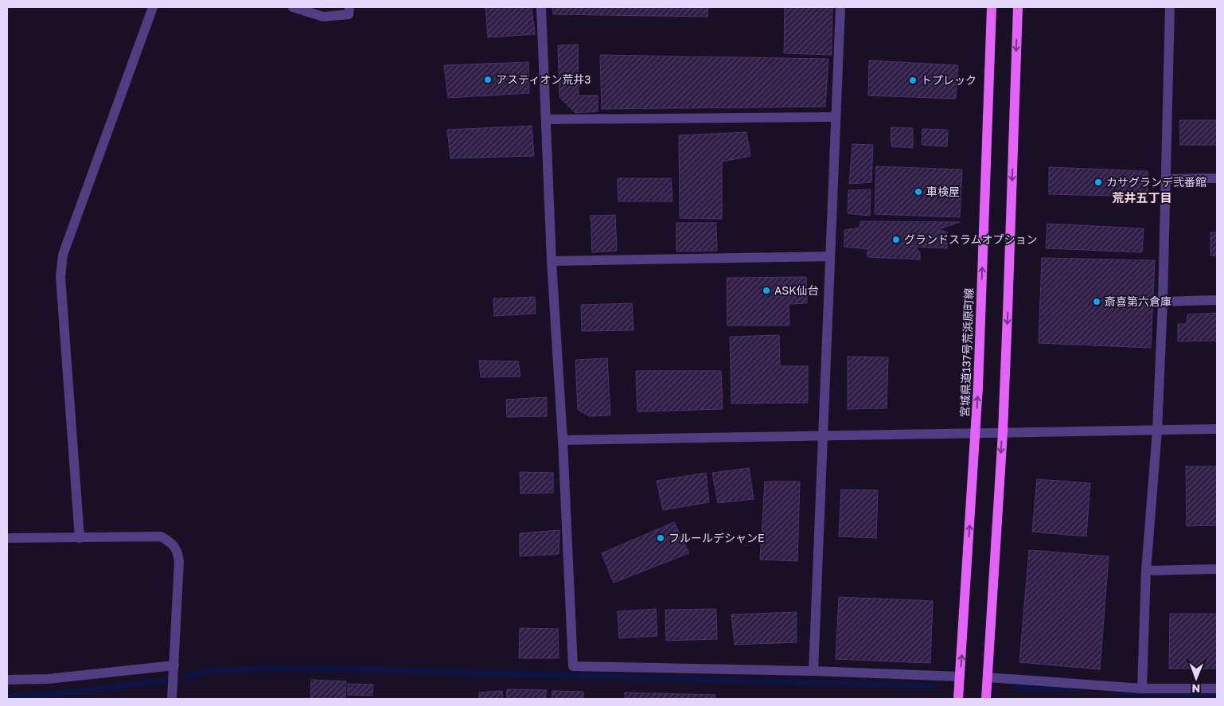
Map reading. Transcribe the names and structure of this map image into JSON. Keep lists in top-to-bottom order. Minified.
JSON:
{"streets":{"main road":["宮城県道137号荒浜原町線"]},"districts":["荒井五丁目"],"places":["アスティオン荒井3","トプレック","カサグランデ弐番館","車検屋","グランドスラムオプション","ASK仙台","斎喜第六倉庫","フルールデシャンE"],"north":"bottom"}
